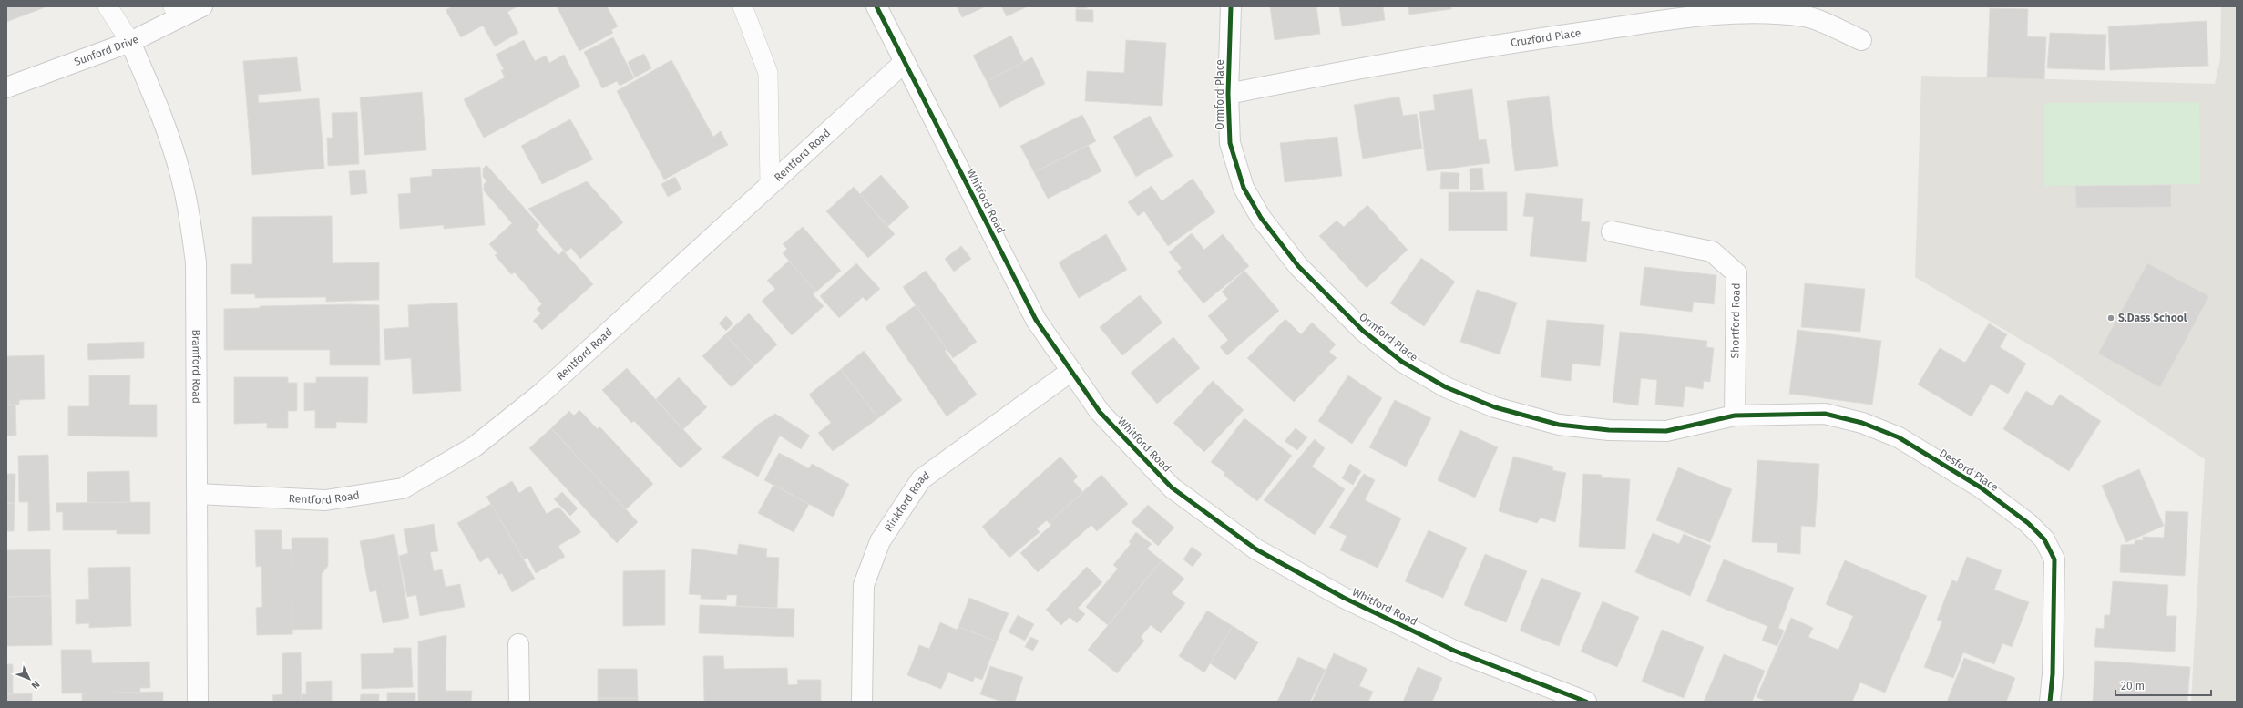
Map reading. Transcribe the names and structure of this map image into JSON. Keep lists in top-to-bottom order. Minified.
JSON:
{"streets":{"street":["Cruzford Place","Sunford Drive","Ormford Place","Rentford Road","Whitford Road","Shortford Road","Bramford Road","Desford Place","Rinkford Road"]},"crossings":[["Cruzford Place","Ormford Place"],["Sunford Drive","Bramford Road"],["Ormford Place","Shortford Road"],["Ormford Place","Desford Place"],["Rentford Road","Whitford Road"],["Rentford Road","Bramford Road"],["Whitford Road","Rinkford Road"],["Shortford Road","Desford Place"]],"places":["S.Dass School"],"scale_bar":"20 m","north":"bottom right"}
